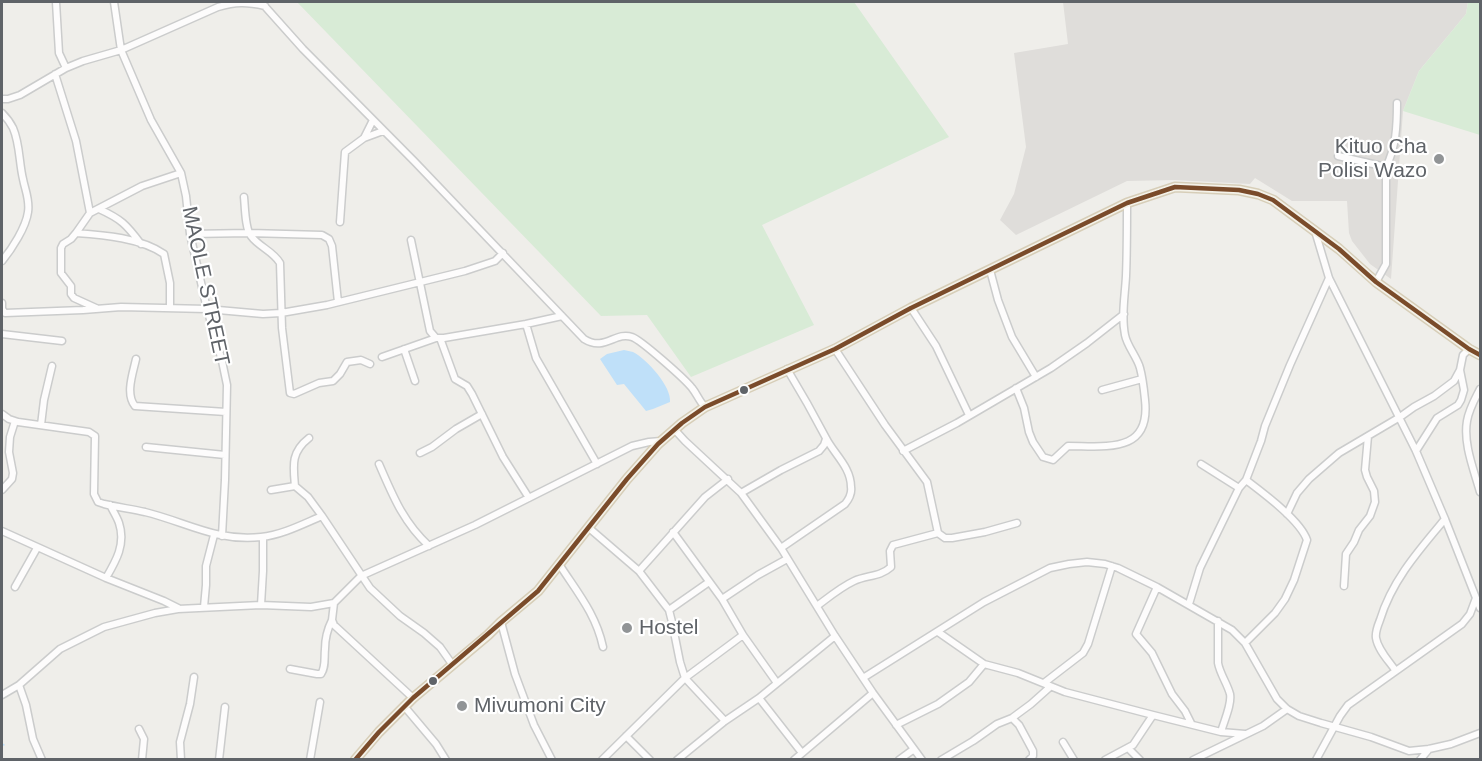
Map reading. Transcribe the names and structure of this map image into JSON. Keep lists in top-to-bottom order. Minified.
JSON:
{"streets":{"street":["MAOLE STREET"]},"places":["Kituo Cha Polisi Wazo","Hostel","Mivumoni City"]}
